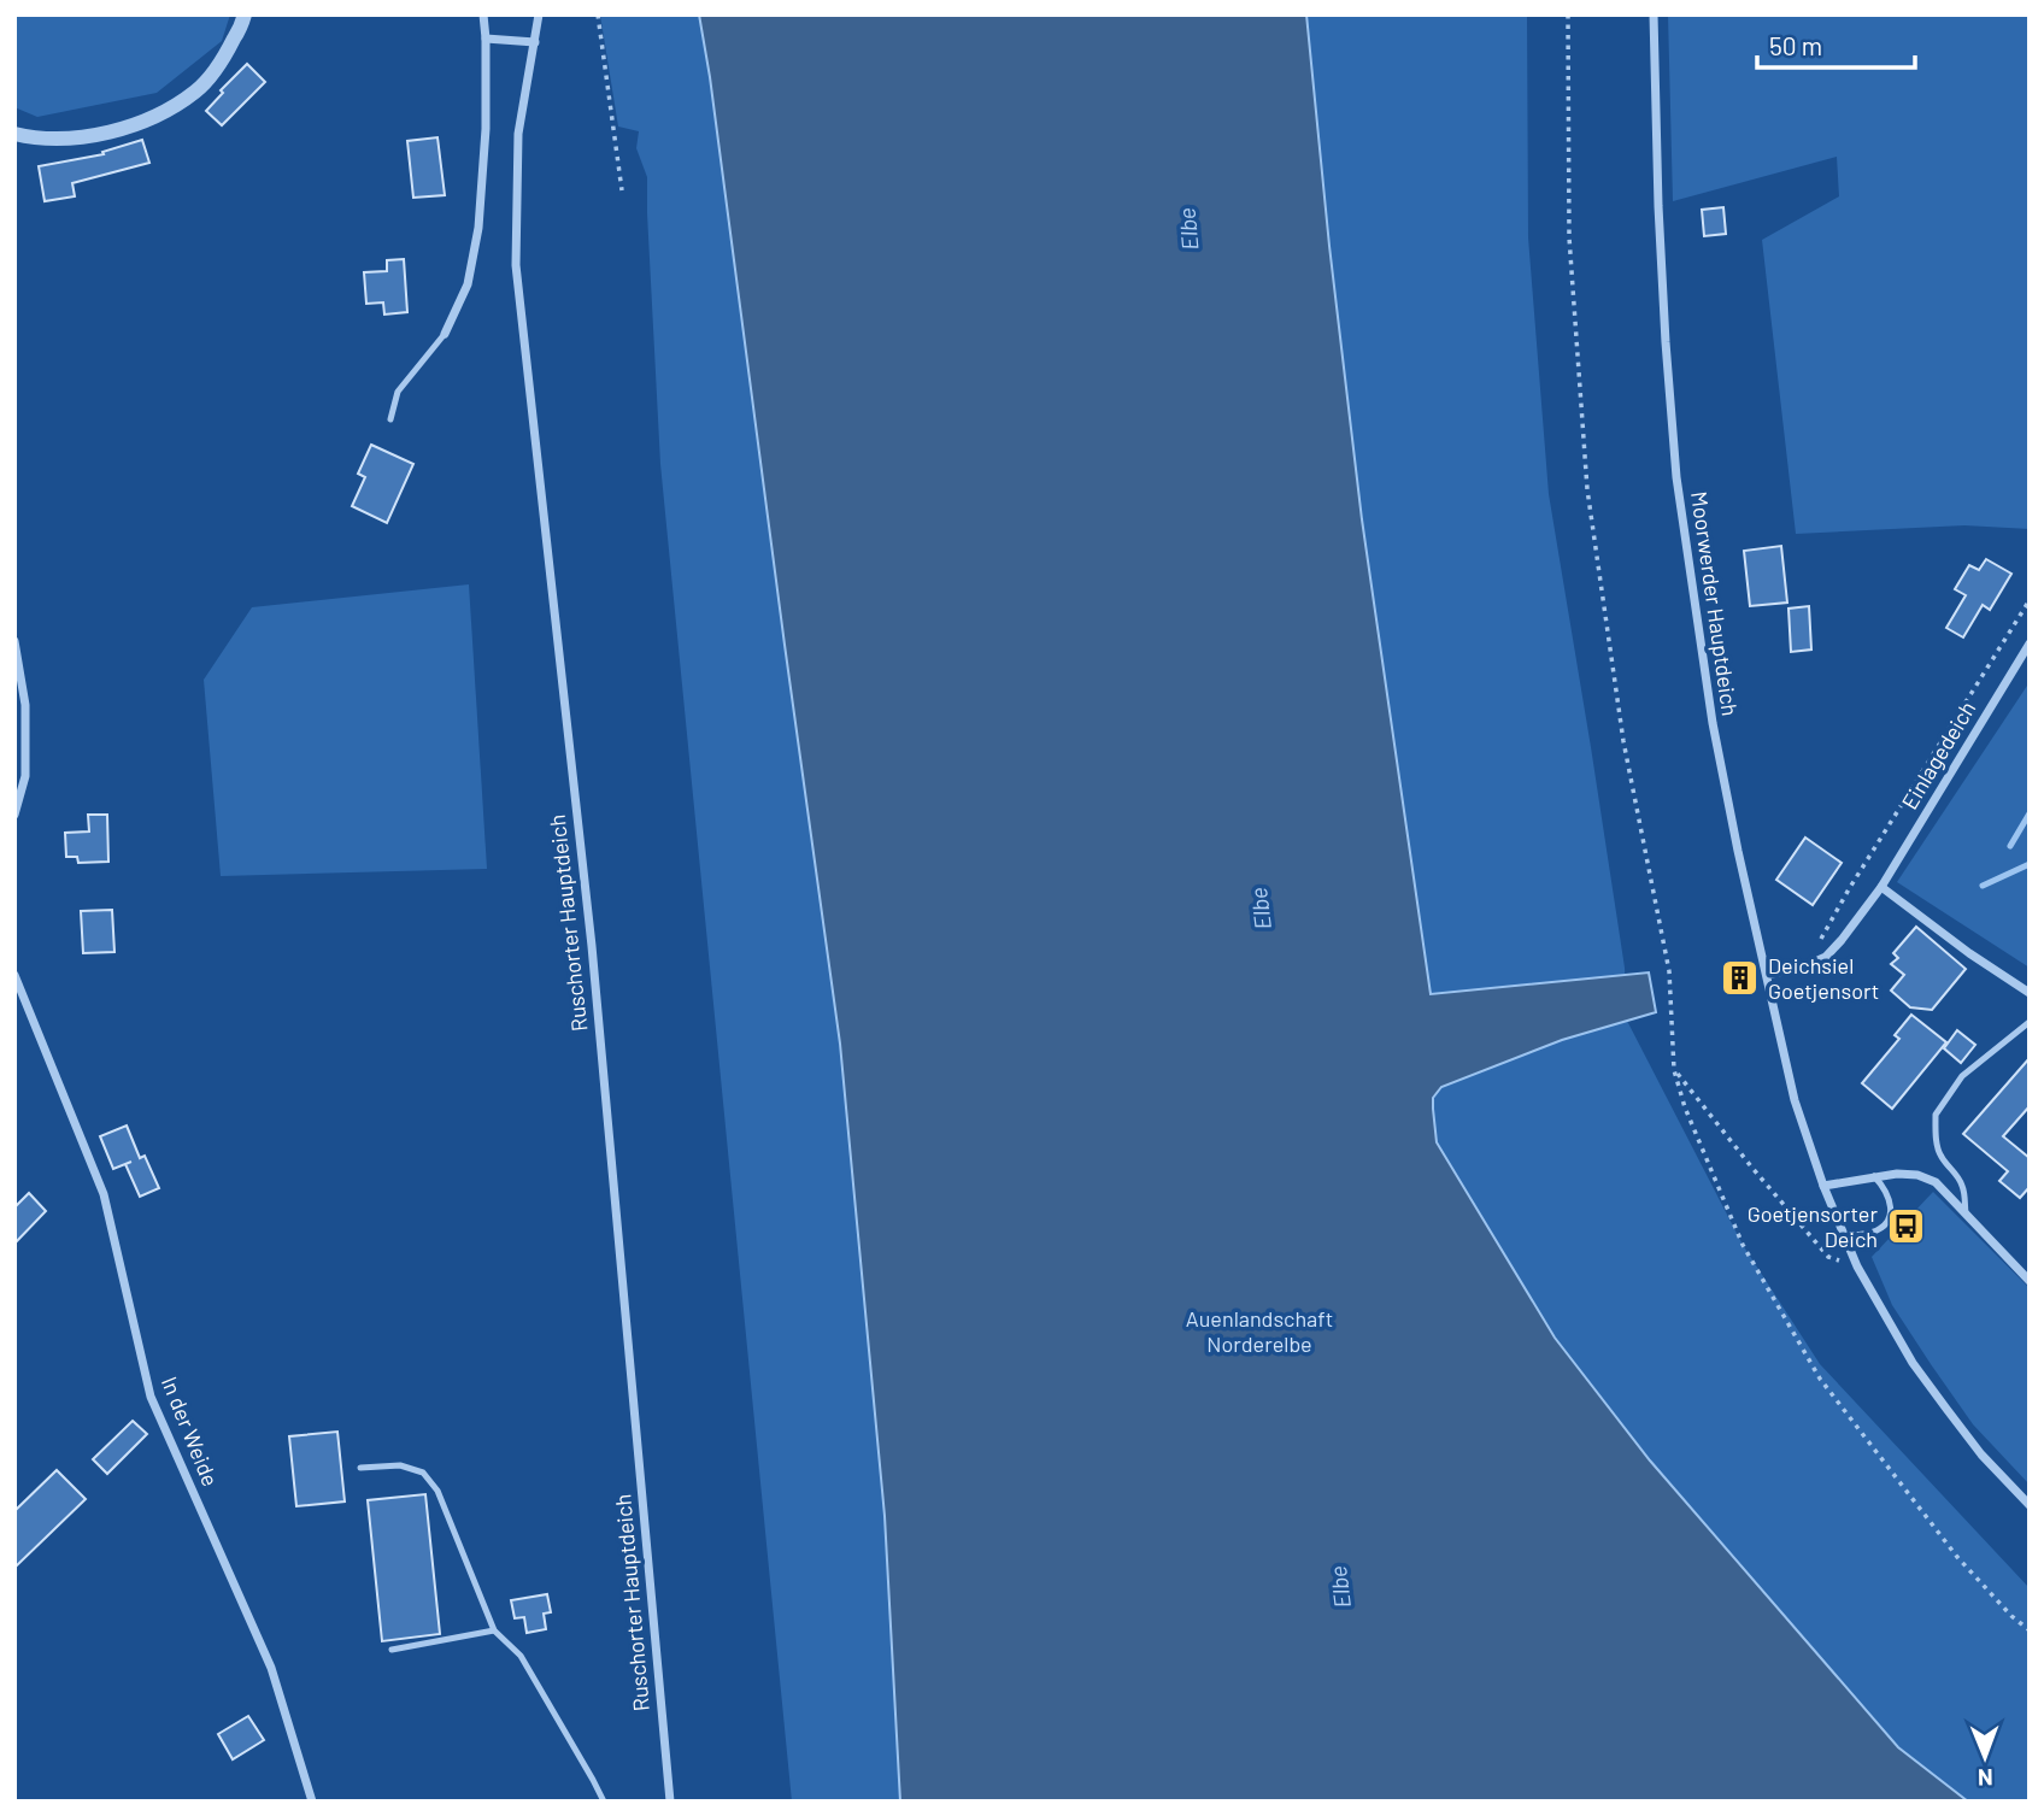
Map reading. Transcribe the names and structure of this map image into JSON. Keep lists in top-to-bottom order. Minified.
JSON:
{"streets":{"street":["Moorwerder Hauptdeich","Einlagedeich","Ruschorter Hauptdeich","In der Weide"]},"water":["Elbe"],"parks":["Auenlandschaft Norderelbe"],"places":{"building":["Deichsiel Goetjensort"],"bus stop":["Goetjensorter Deich"]},"scale_bar":"50 m","north":"bottom"}
